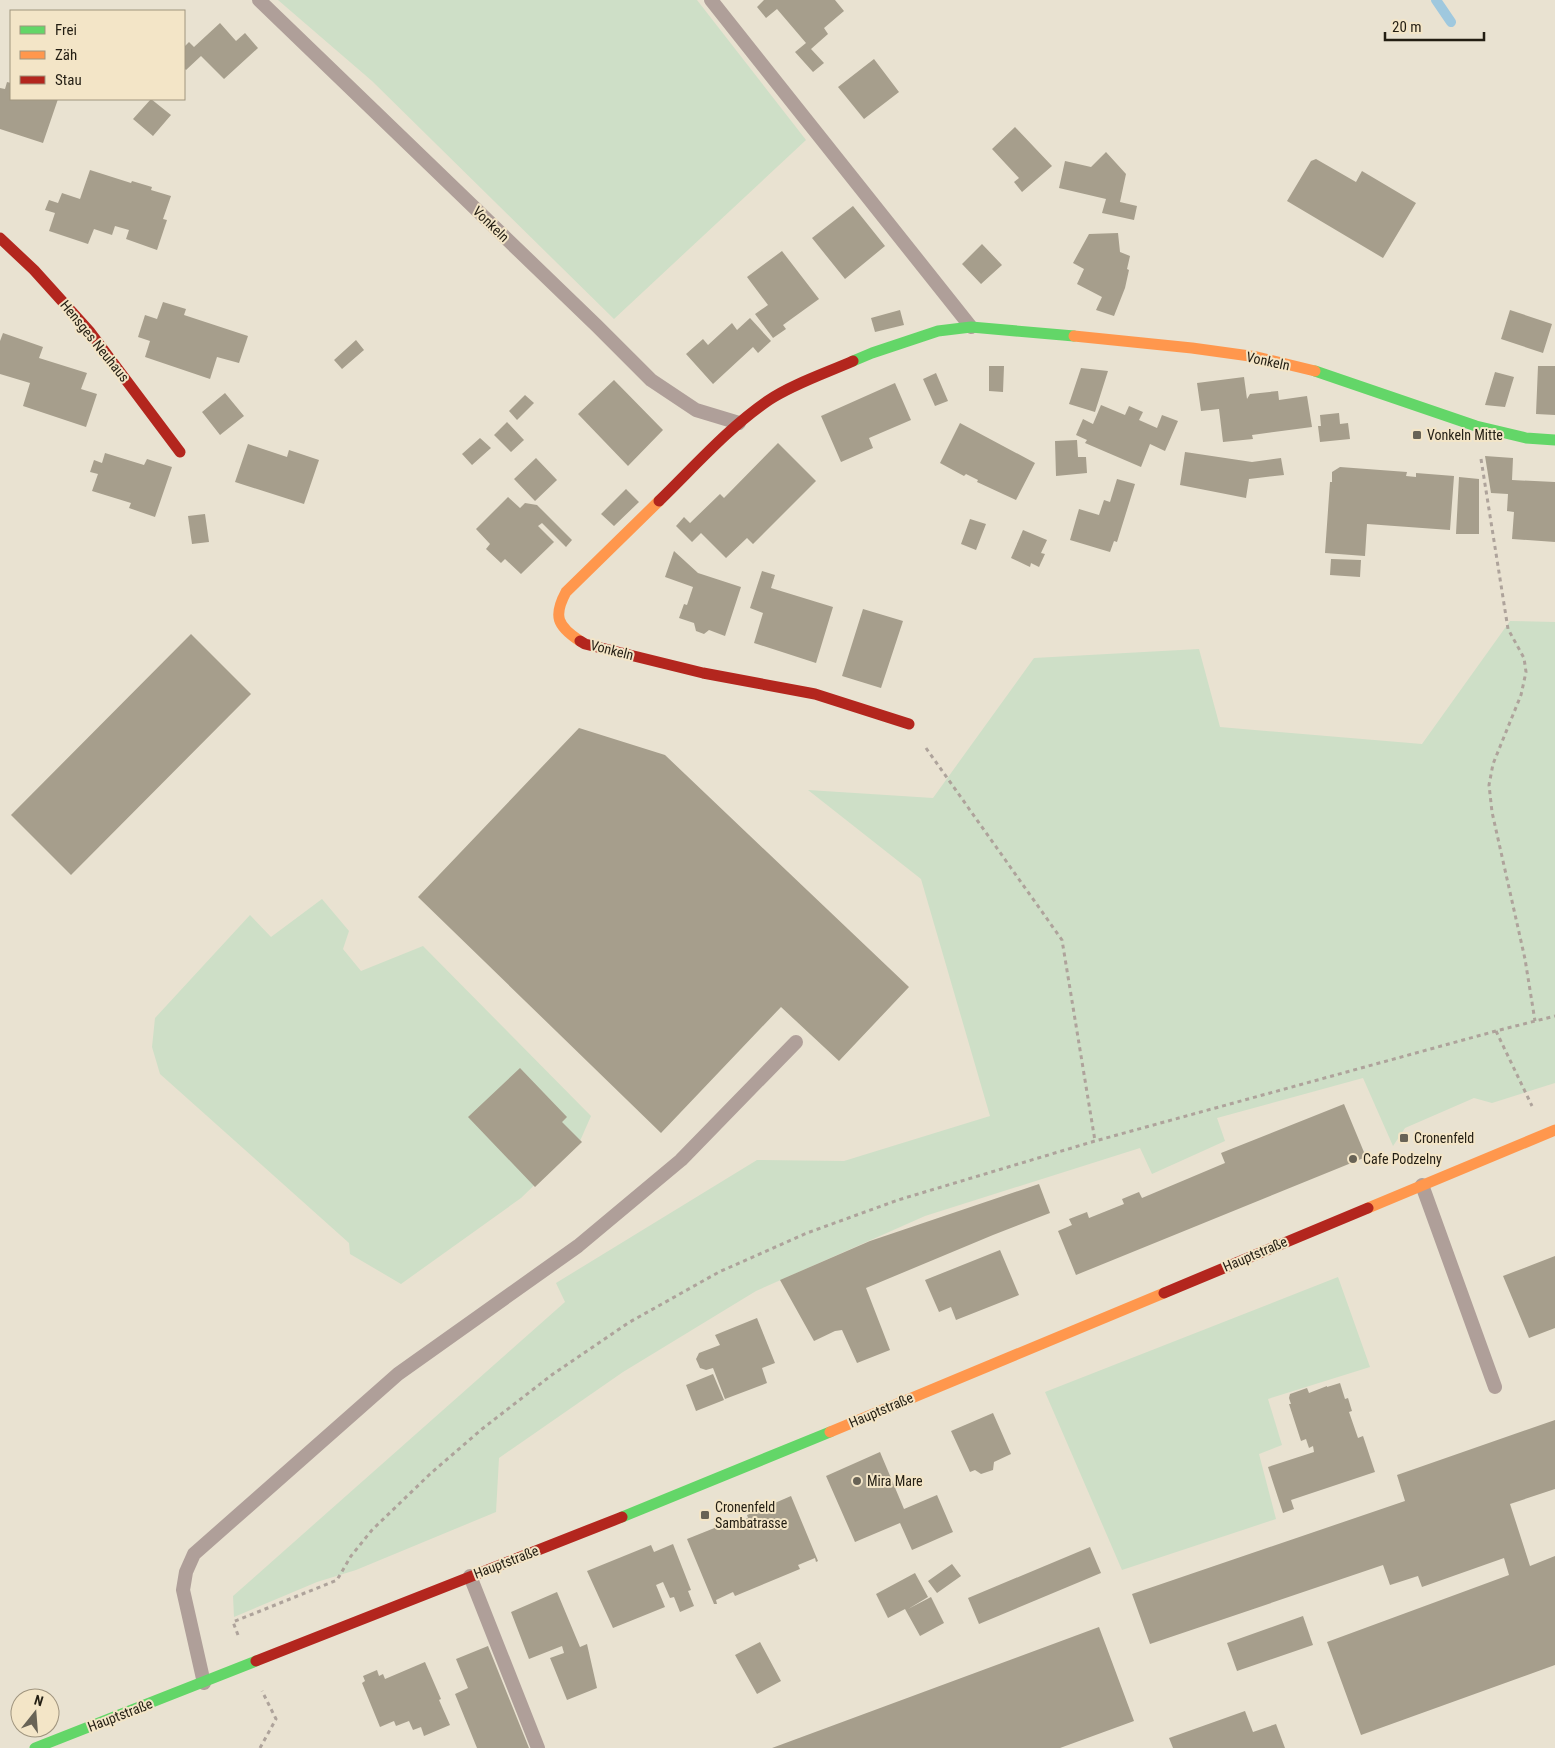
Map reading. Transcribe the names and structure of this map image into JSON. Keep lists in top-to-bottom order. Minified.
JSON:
{"streets":{"street":["Vonkeln","Hensges Neuhaus","Hauptstraße"]},"places":{"transit":["Vonkeln Mitte","Cronenfeld","Cronenfeld Sambatrasse"],"other":["Cafe Podzelny","Mira Mare"]},"legend":["Frei","Zäh","Stau"],"scale_bar":"20 m","north":"top"}
